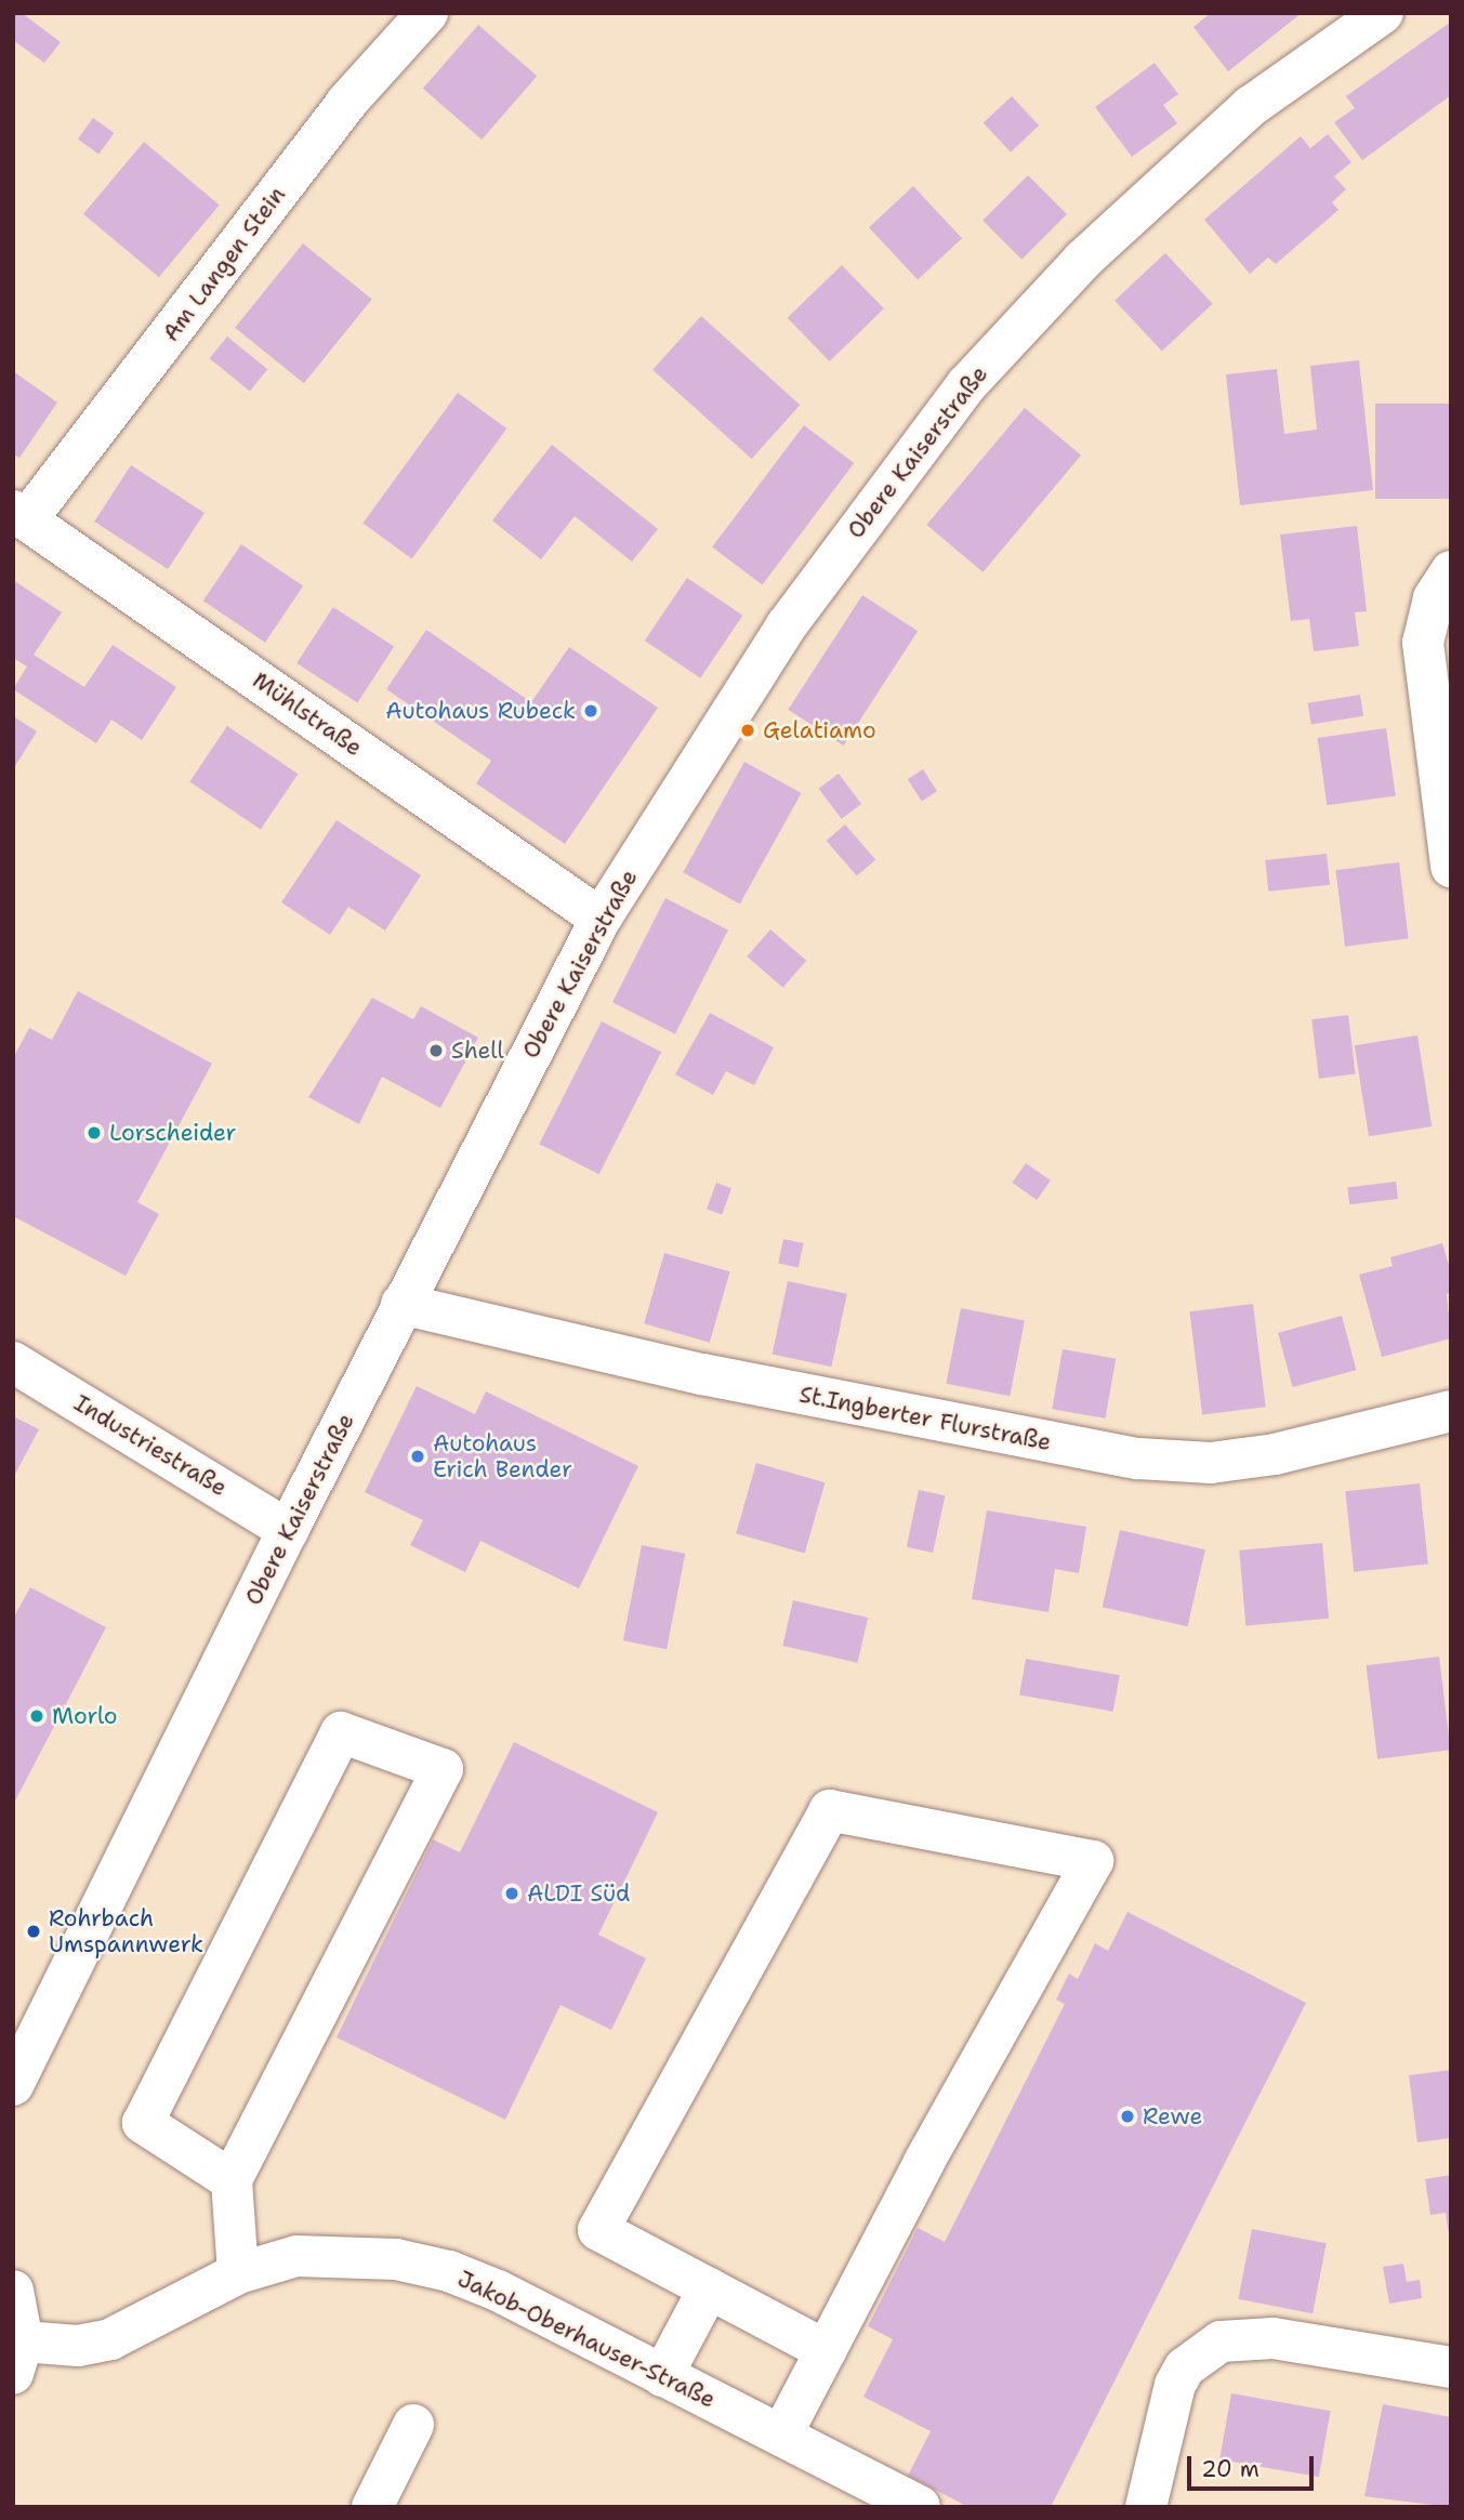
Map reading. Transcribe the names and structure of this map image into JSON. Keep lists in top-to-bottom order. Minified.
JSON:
{"streets":{"street":["Am Langen Stein","Obere Kaiserstraße","Mühlstraße","St.Ingberter Flurstraße","Industriestraße","Jakob-Oberhauser-Straße"]},"crossings":[["Am Langen Stein","Mühlstraße"],["Obere Kaiserstraße","Mühlstraße"],["Obere Kaiserstraße","St.Ingberter Flurstraße"],["Obere Kaiserstraße","Industriestraße"]],"places":["Autohaus Rubeck","Gelatiamo","Shell","Lorscheider","Autohaus Erich Bender","Morlo","ALDI Süd","Rohrbach Umspannwerk","Rewe"],"scale_bar":"20 m"}
